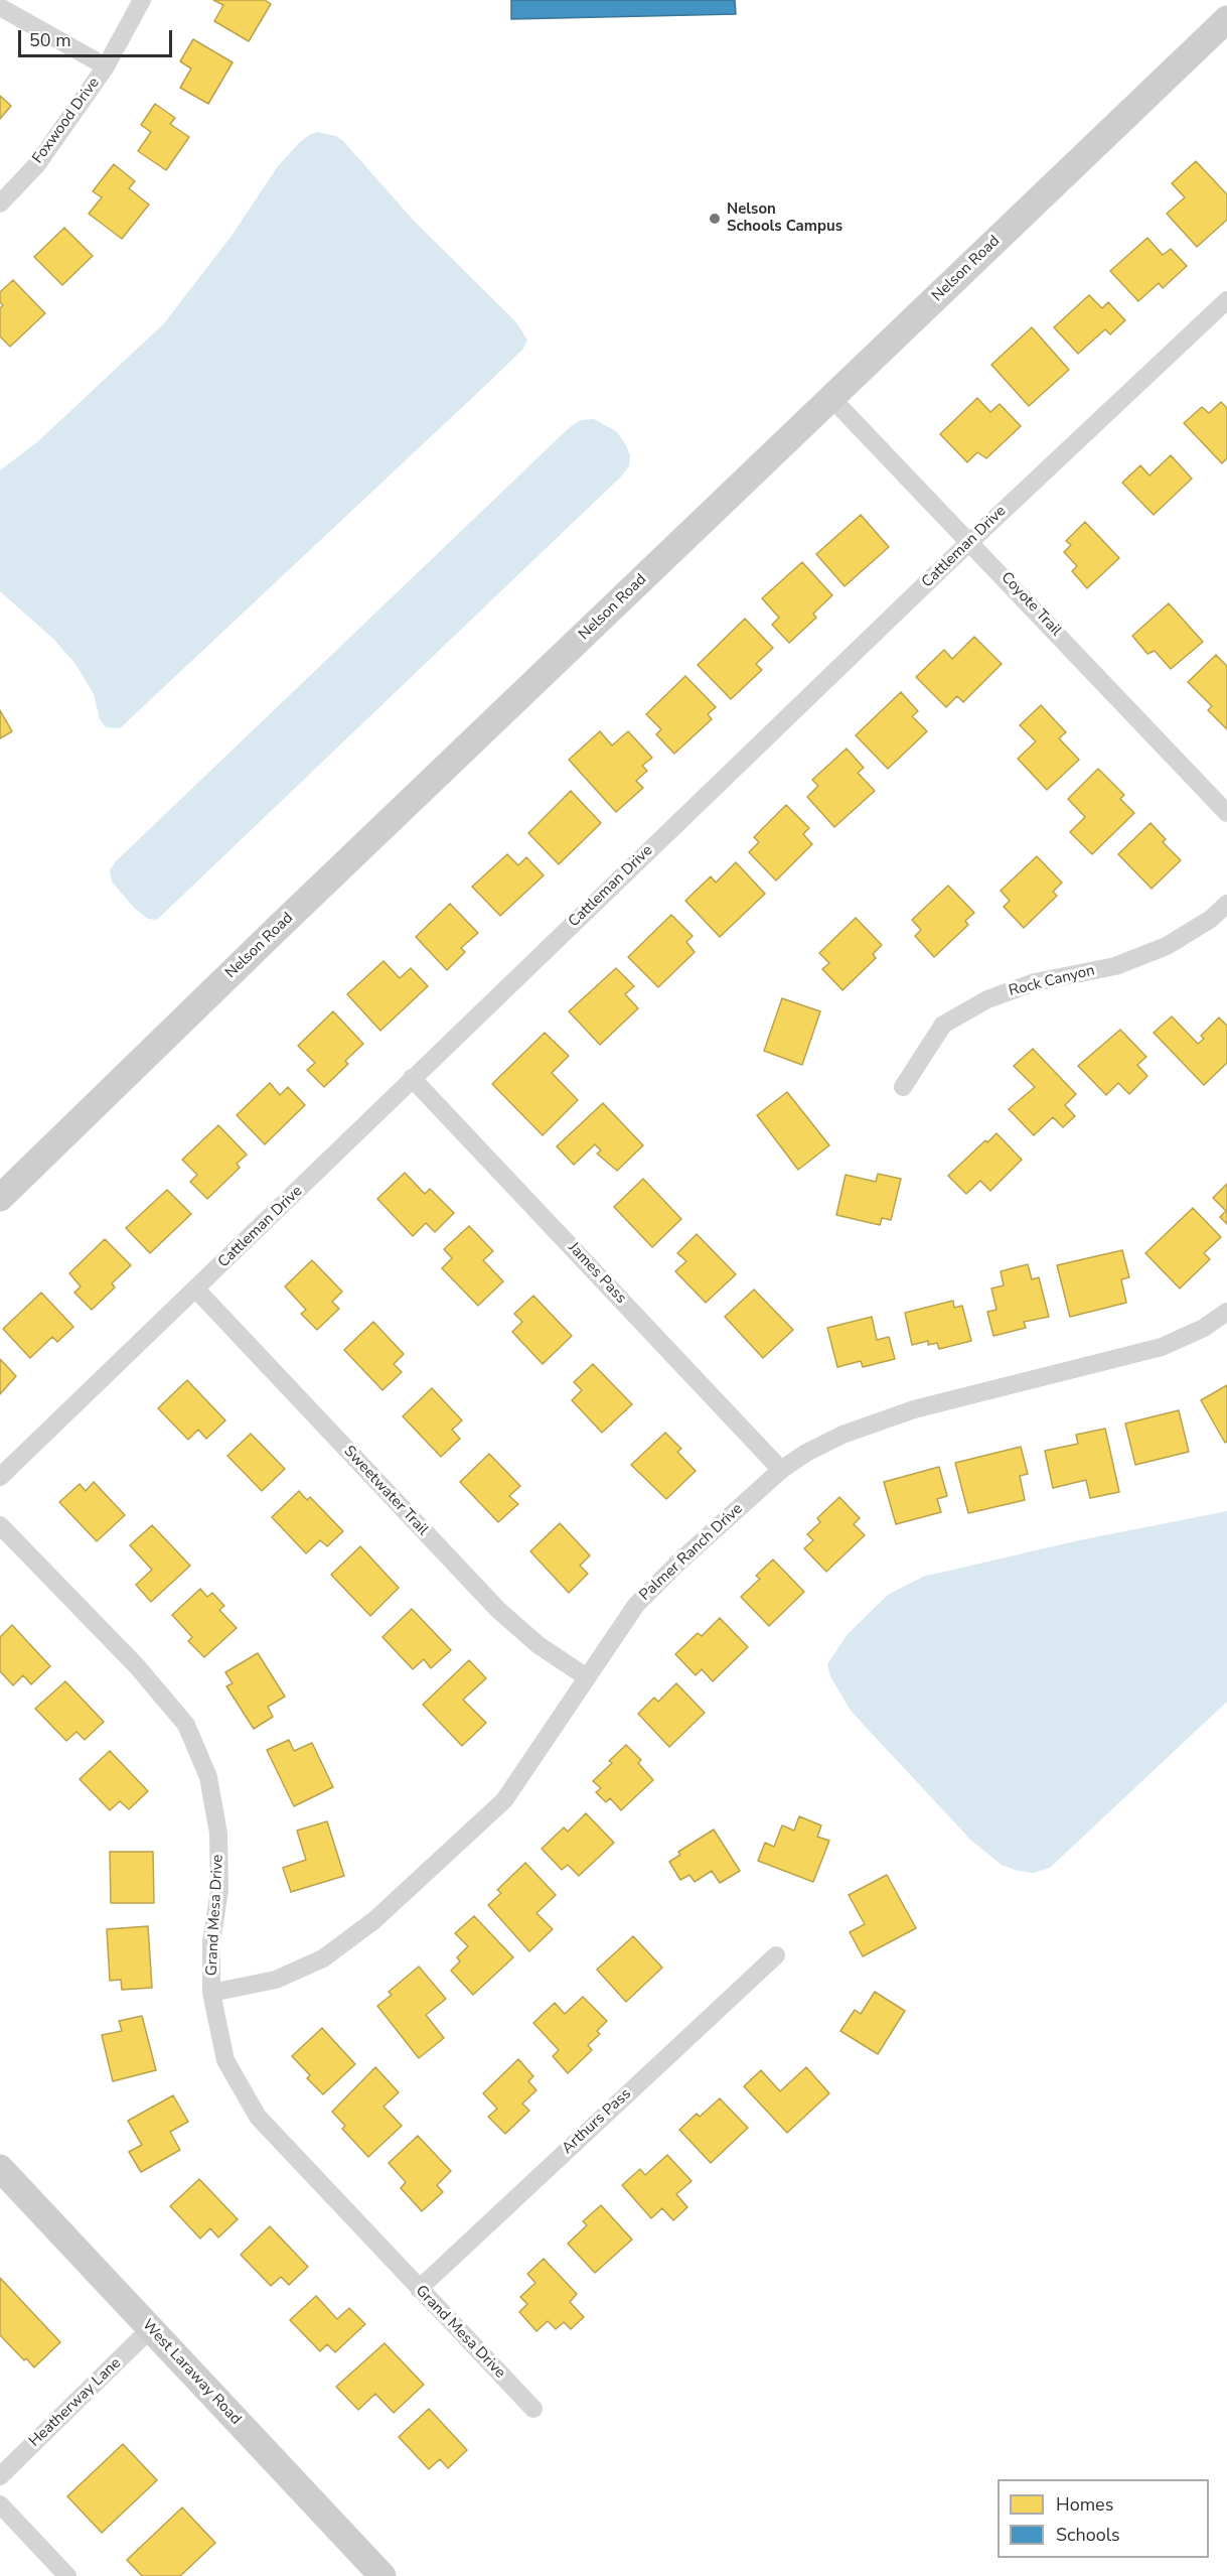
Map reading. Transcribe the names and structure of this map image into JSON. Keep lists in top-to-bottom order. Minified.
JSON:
{"streets":{"street":["Foxwood Drive","Nelson Road","Cattleman Drive","Coyote Trail","Rock Canyon","James Pass","Sweetwater Trail","Palmer Ranch Drive","Grand Mesa Drive","Arthurs Pass","West Laraway Road","Heatherway Lane"]},"crossings":[["Nelson Road","Coyote Trail"],["Cattleman Drive","Coyote Trail"],["Cattleman Drive","James Pass"],["Cattleman Drive","Sweetwater Trail"],["James Pass","Palmer Ranch Drive"],["Sweetwater Trail","Palmer Ranch Drive"],["Palmer Ranch Drive","Grand Mesa Drive"],["Grand Mesa Drive","Arthurs Pass"],["West Laraway Road","Heatherway Lane"]],"places":["Nelson Schools Campus"],"legend":["Homes","Schools"],"scale_bar":"50 m"}
